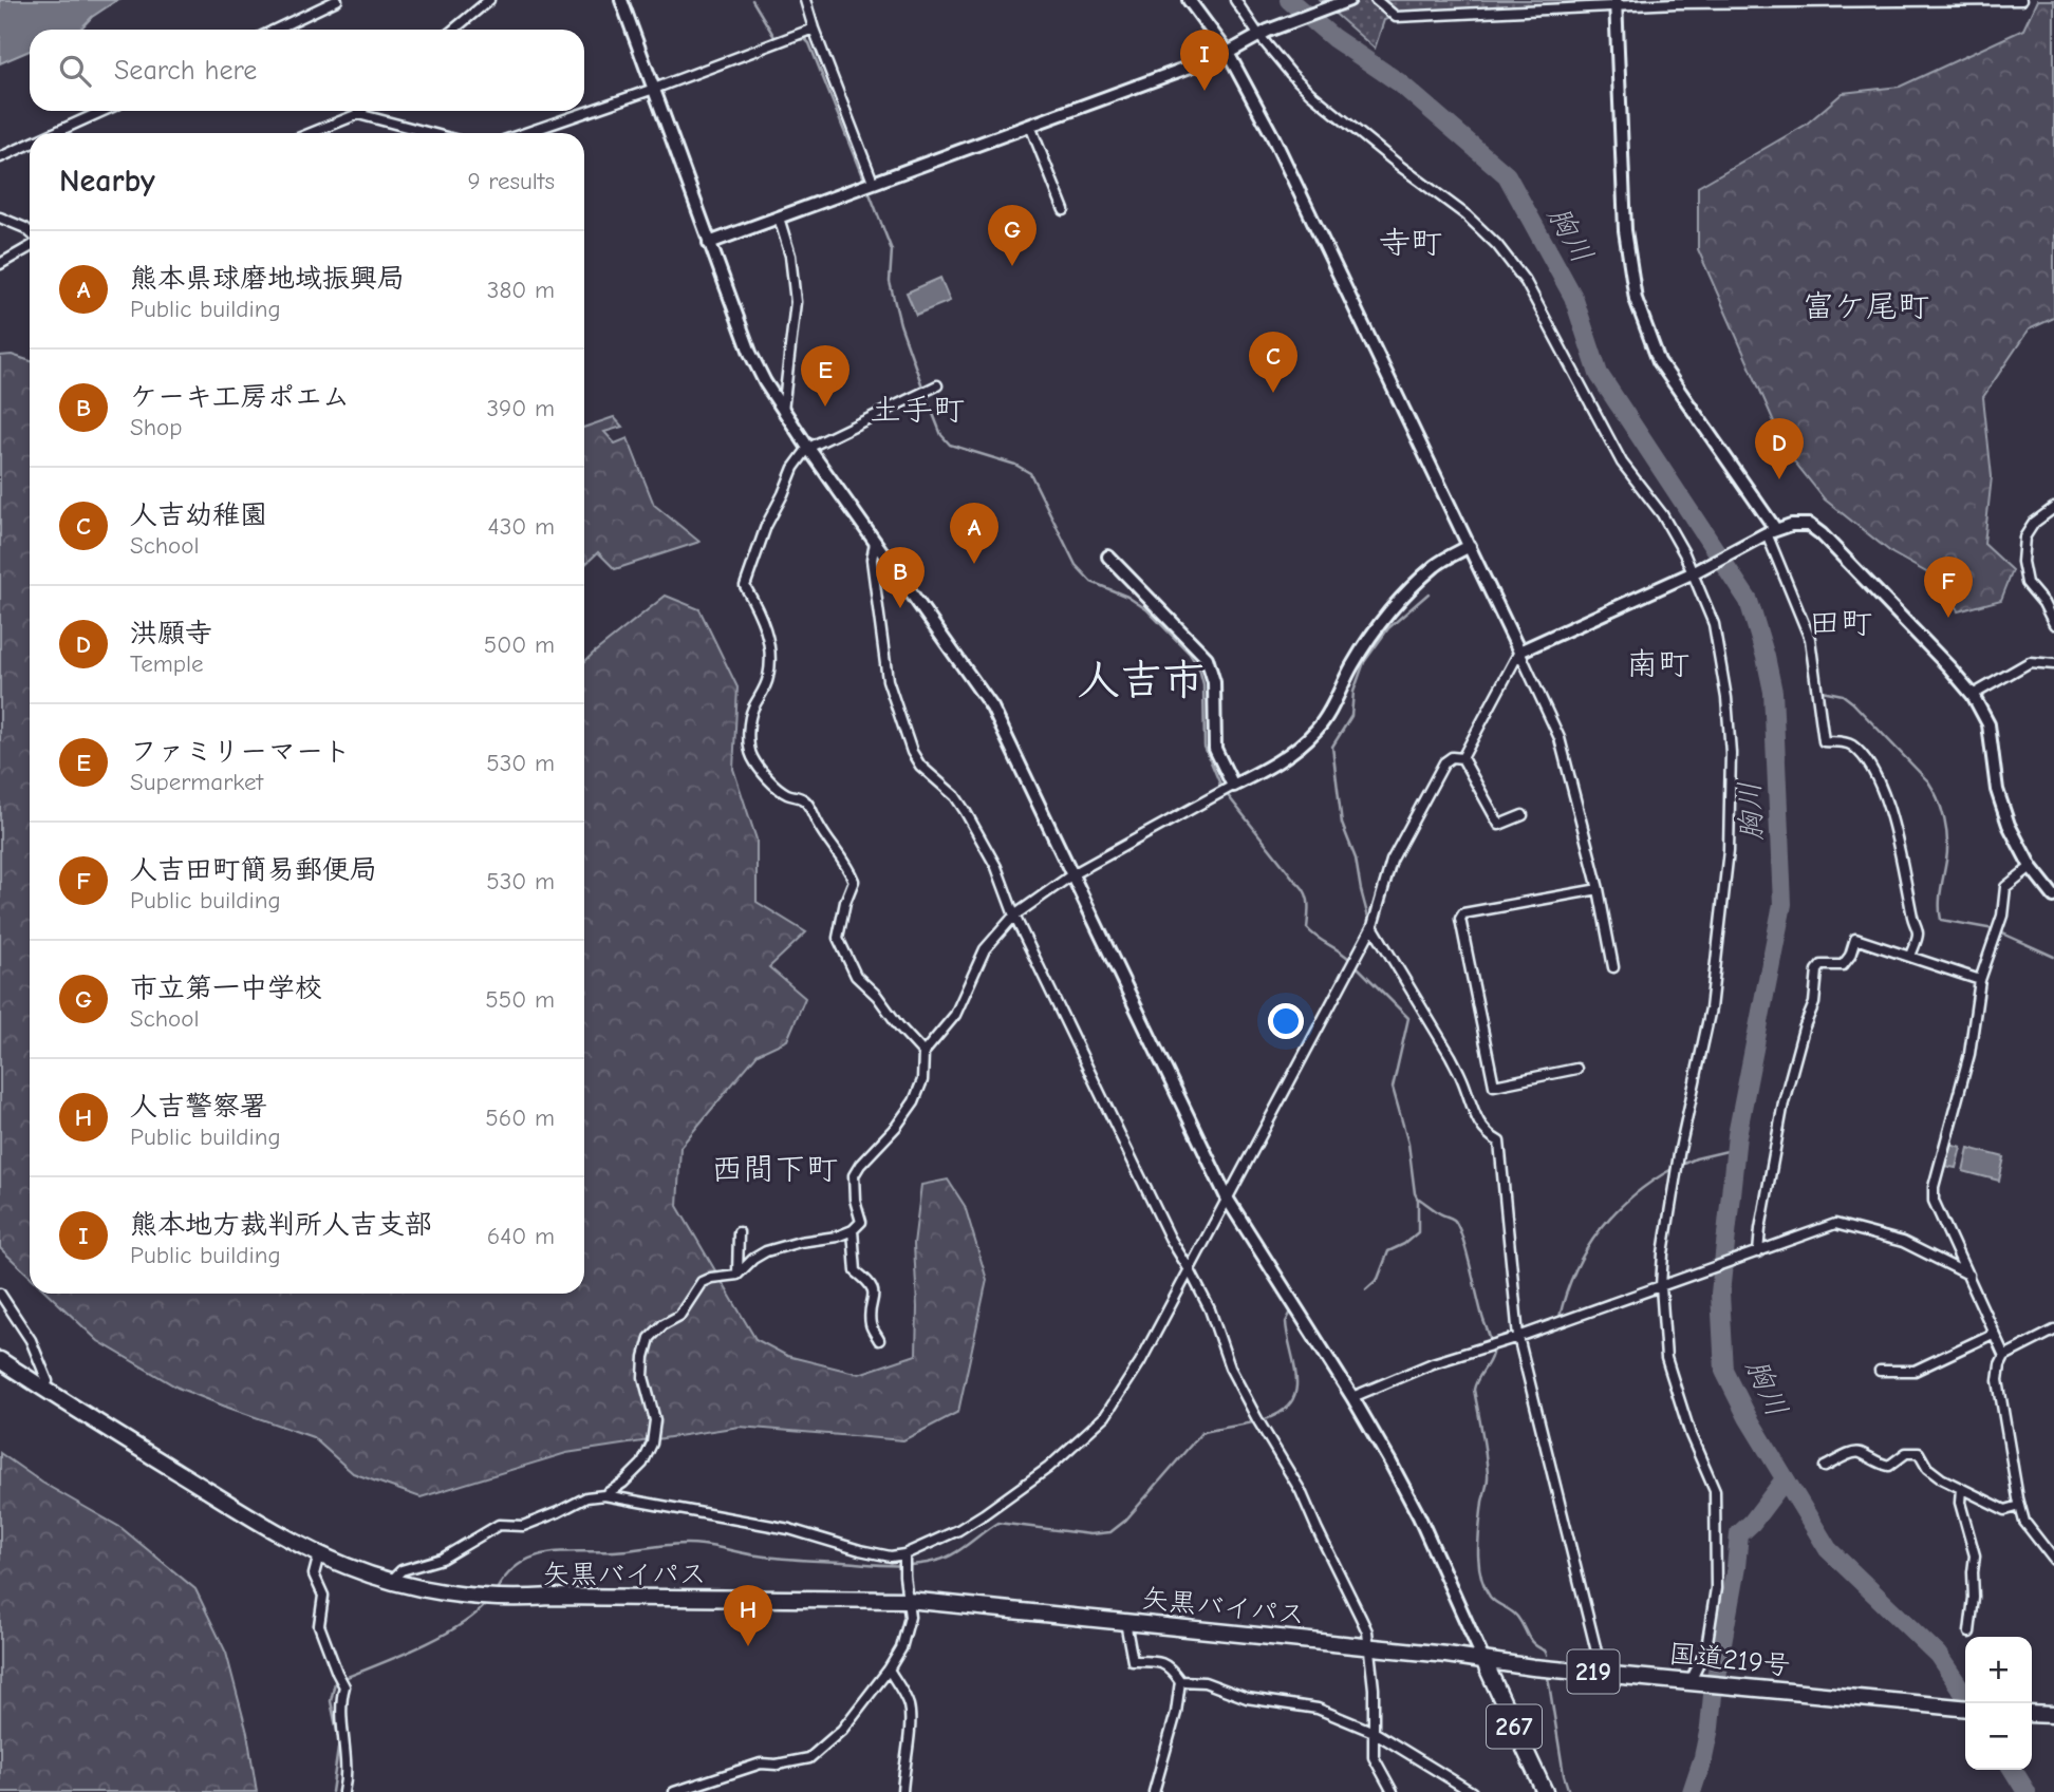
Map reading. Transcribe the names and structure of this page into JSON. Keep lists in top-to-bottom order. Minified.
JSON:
{"streets":{"highway":["矢黒バイパス","国道219号","219","267"]},"crossings":[["矢黒バイパス","国道219号"],["矢黒バイパス","267"],["国道219号","267"]],"districts":["寺町","富ケ尾町","土手町","田町","南町","人吉市","西間下町"],"water":["胸川"],"page":{"pins":["I","G","C","E","D","A","B","F","H"],"search":"Search here","heading":["Nearby","9 results"],"list":[{"mark":"A","name":"熊本県球磨地域振興局","note":"Public building","value":"380 m"},{"mark":"B","name":"ケーキ工房ポエム","note":"Shop","value":"390 m"},{"mark":"C","name":"人吉幼稚園","note":"School","value":"430 m"},{"mark":"D","name":"洪願寺","note":"Temple","value":"500 m"},{"mark":"E","name":"ファミリーマート","note":"Supermarket","value":"530 m"},{"mark":"F","name":"人吉田町簡易郵便局","note":"Public building","value":"530 m"},{"mark":"G","name":"市立第一中学校","note":"School","value":"550 m"},{"mark":"H","name":"人吉警察署","note":"Public building","value":"560 m"},{"mark":"I","name":"熊本地方裁判所人吉支部","note":"Public building","value":"640 m"}],"map_buttons":["+","−"]}}
